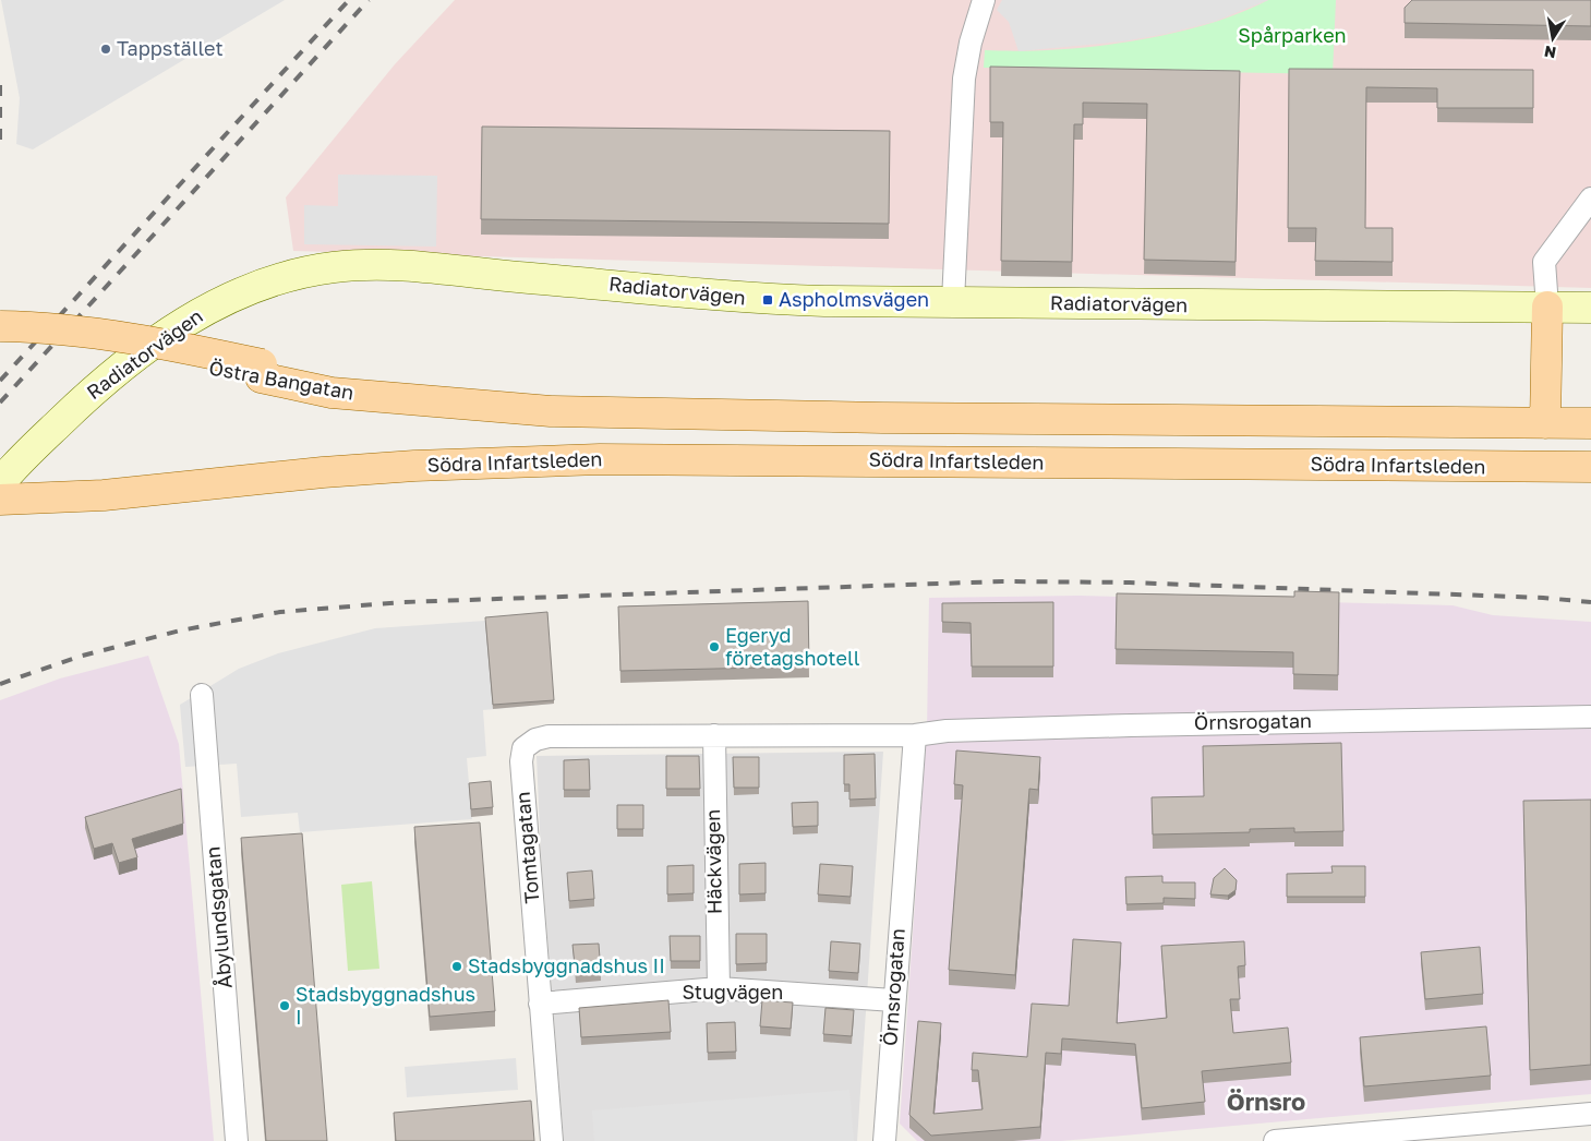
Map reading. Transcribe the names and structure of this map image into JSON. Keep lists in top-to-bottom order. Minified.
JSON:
{"streets":{"main road":["Östra Bangatan","Södra Infartsleden"],"street":["Radiatorvägen","Örnsrogatan","Tomtagatan","Häckvägen","Åbylundsgatan","Stugvägen"]},"crossings":[["Örnsrogatan","Tomtagatan"],["Örnsrogatan","Häckvägen"],["Örnsrogatan","Stugvägen"],["Tomtagatan","Häckvägen"],["Tomtagatan","Stugvägen"],["Häckvägen","Stugvägen"]],"districts":["Örnsro"],"parks":["Spårparken"],"places":{"other":["Tappstället","Egeryd företagshotell","Stadsbyggnadshus II","Stadsbyggnadshus I"],"transit":["Aspholmsvägen"]},"north":"bottom"}
